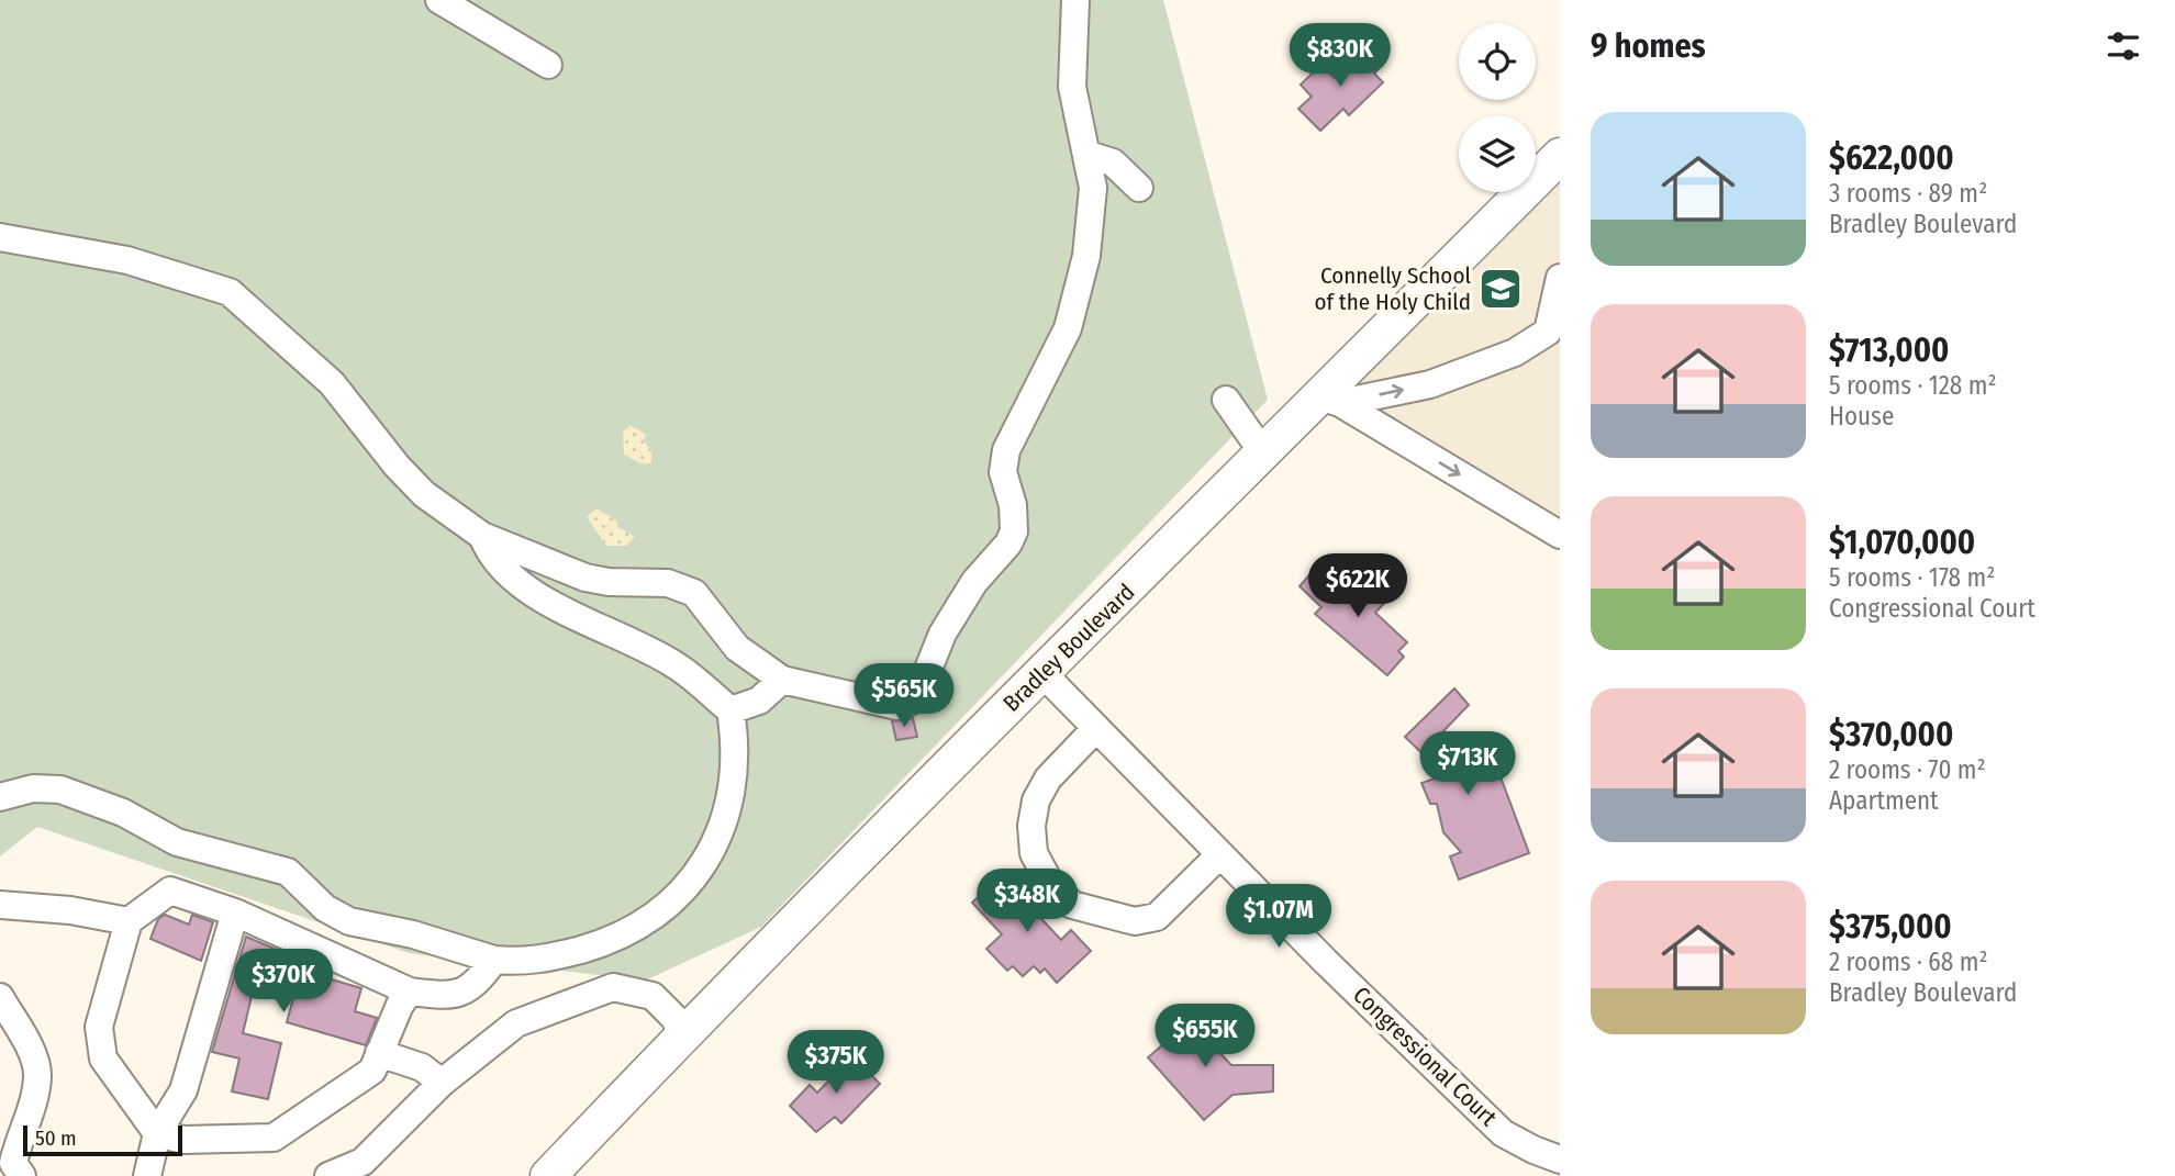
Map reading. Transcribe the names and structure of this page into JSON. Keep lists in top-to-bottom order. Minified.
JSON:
{"streets":{"main road":["Bradley Boulevard"],"street":["Congressional Court"]},"crossings":[["Bradley Boulevard","Congressional Court"]],"places":{"school or university":["Connelly School of the Holy Child"]},"scale_bar":"50 m","page":{"heading":"9 homes","price":["$830K","$622K","$565K","$713K","$348K","$1.07M","$370K","$655K","$375K"],"list":[{"name":"$622,000","note":"3 rooms · 89 m² · Bradley Boulevard"},{"name":"$713,000","note":"5 rooms · 128 m² · House"},{"name":"$1,070,000","note":"5 rooms · 178 m² · Congressional Court"},{"name":"$370,000","note":"2 rooms · 70 m² · Apartment"},{"name":"$375,000","note":"2 rooms · 68 m² · Bradley Boulevard"}],"scale":"50 m"}}
